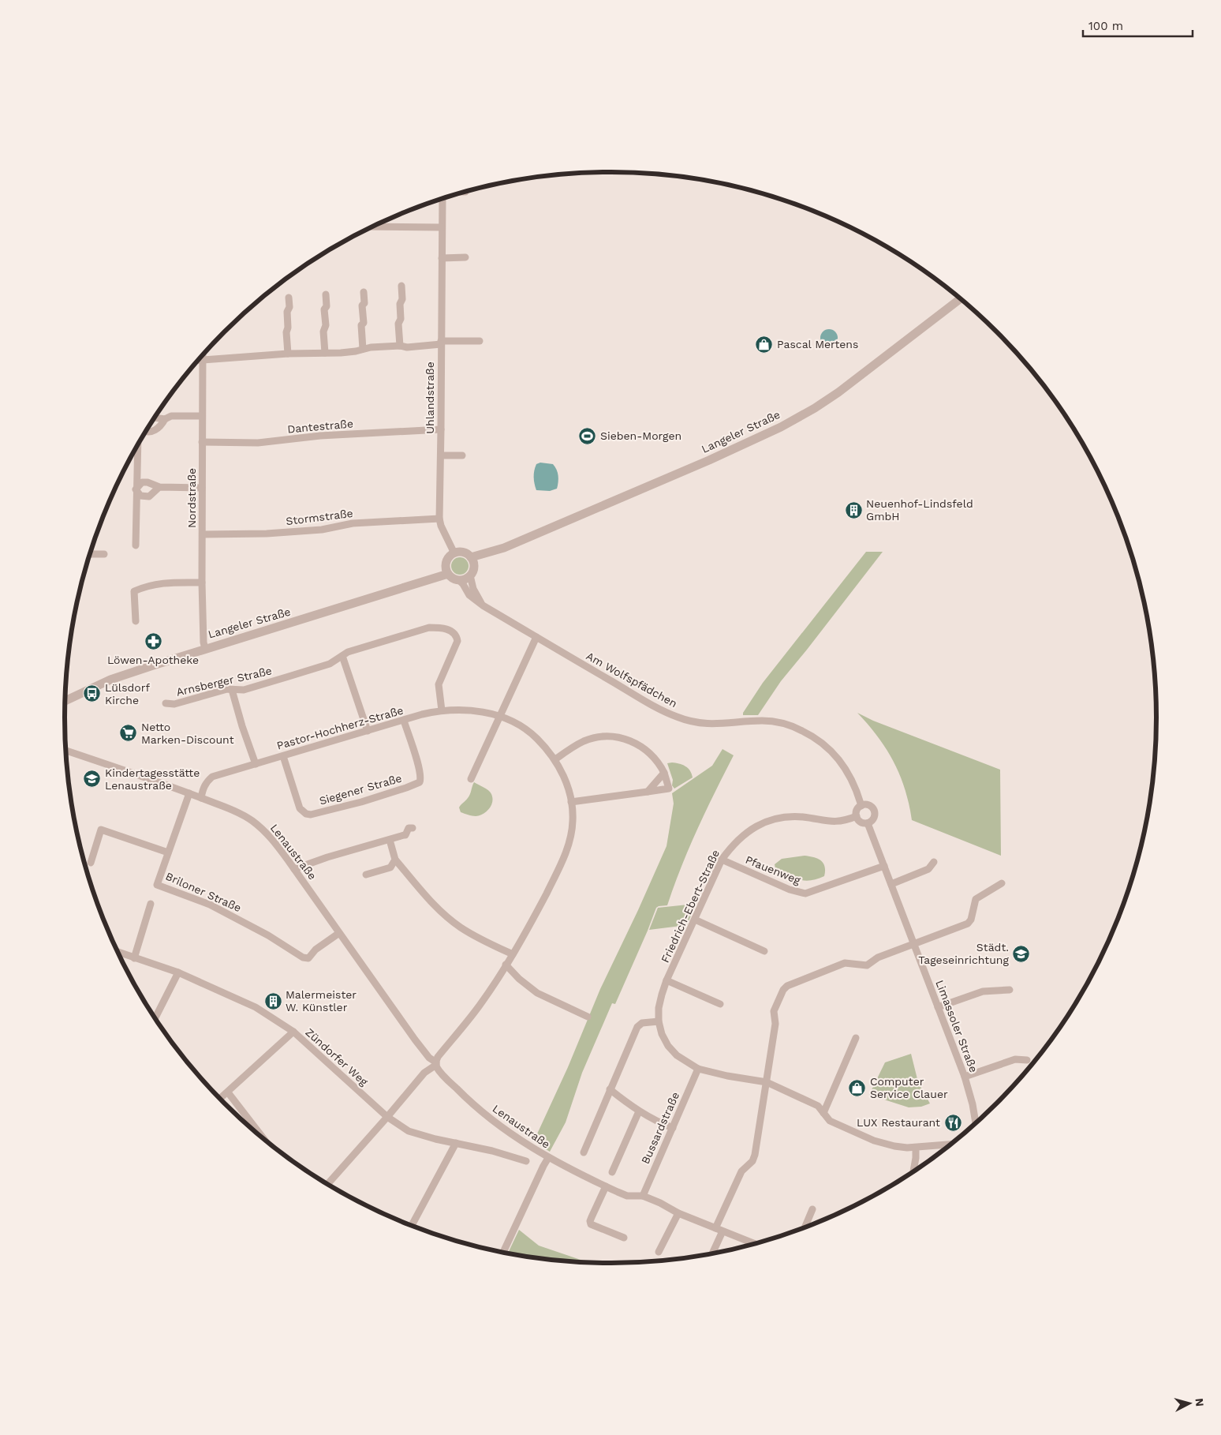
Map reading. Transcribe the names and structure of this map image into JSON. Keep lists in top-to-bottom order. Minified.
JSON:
{"streets":{"street":["Uhlandstraße","Dantestraße","Langeler Straße","Nordstraße","Stormstraße","Am Wolfspfädchen","Arnsberger Straße","Pastor-Hochherz-Straße","Siegener Straße","Lenaustraße","Pfauenweg","Briloner Straße","Friedrich-Ebert-Straße","Limassoler Straße","Zündorfer Weg","Bussardstraße"]},"crossings":[["Uhlandstraße","Dantestraße"],["Uhlandstraße","Langeler Straße"],["Uhlandstraße","Stormstraße"],["Uhlandstraße","Am Wolfspfädchen"],["Dantestraße","Nordstraße"],["Langeler Straße","Nordstraße"],["Langeler Straße","Am Wolfspfädchen"],["Nordstraße","Stormstraße"],["Am Wolfspfädchen","Friedrich-Ebert-Straße"],["Am Wolfspfädchen","Limassoler Straße"],["Arnsberger Straße","Pastor-Hochherz-Straße"],["Pastor-Hochherz-Straße","Siegener Straße"],["Pastor-Hochherz-Straße","Lenaustraße"],["Pastor-Hochherz-Straße","Zündorfer Weg"],["Lenaustraße","Briloner Straße"],["Lenaustraße","Bussardstraße"],["Pfauenweg","Friedrich-Ebert-Straße"],["Pfauenweg","Limassoler Straße"],["Friedrich-Ebert-Straße","Limassoler Straße"],["Friedrich-Ebert-Straße","Bussardstraße"]],"places":{"shop":["Pascal Mertens","Computer Service Clauer"],"sports":["Sieben-Morgen"],"building":["Neuenhof-Lindsfeld GmbH","Malermeister W. Künstler"],"pharmacy":["Löwen-Apotheke"],"bus stop":["Lülsdorf Kirche"],"supermarket":["Netto Marken-Discount"],"school or university":["Kindertagesstätte Lenaustraße","Städt. Tageseinrichtung"],"restaurant":["LUX Restaurant"]},"scale_bar":"100 m","north":"right"}
